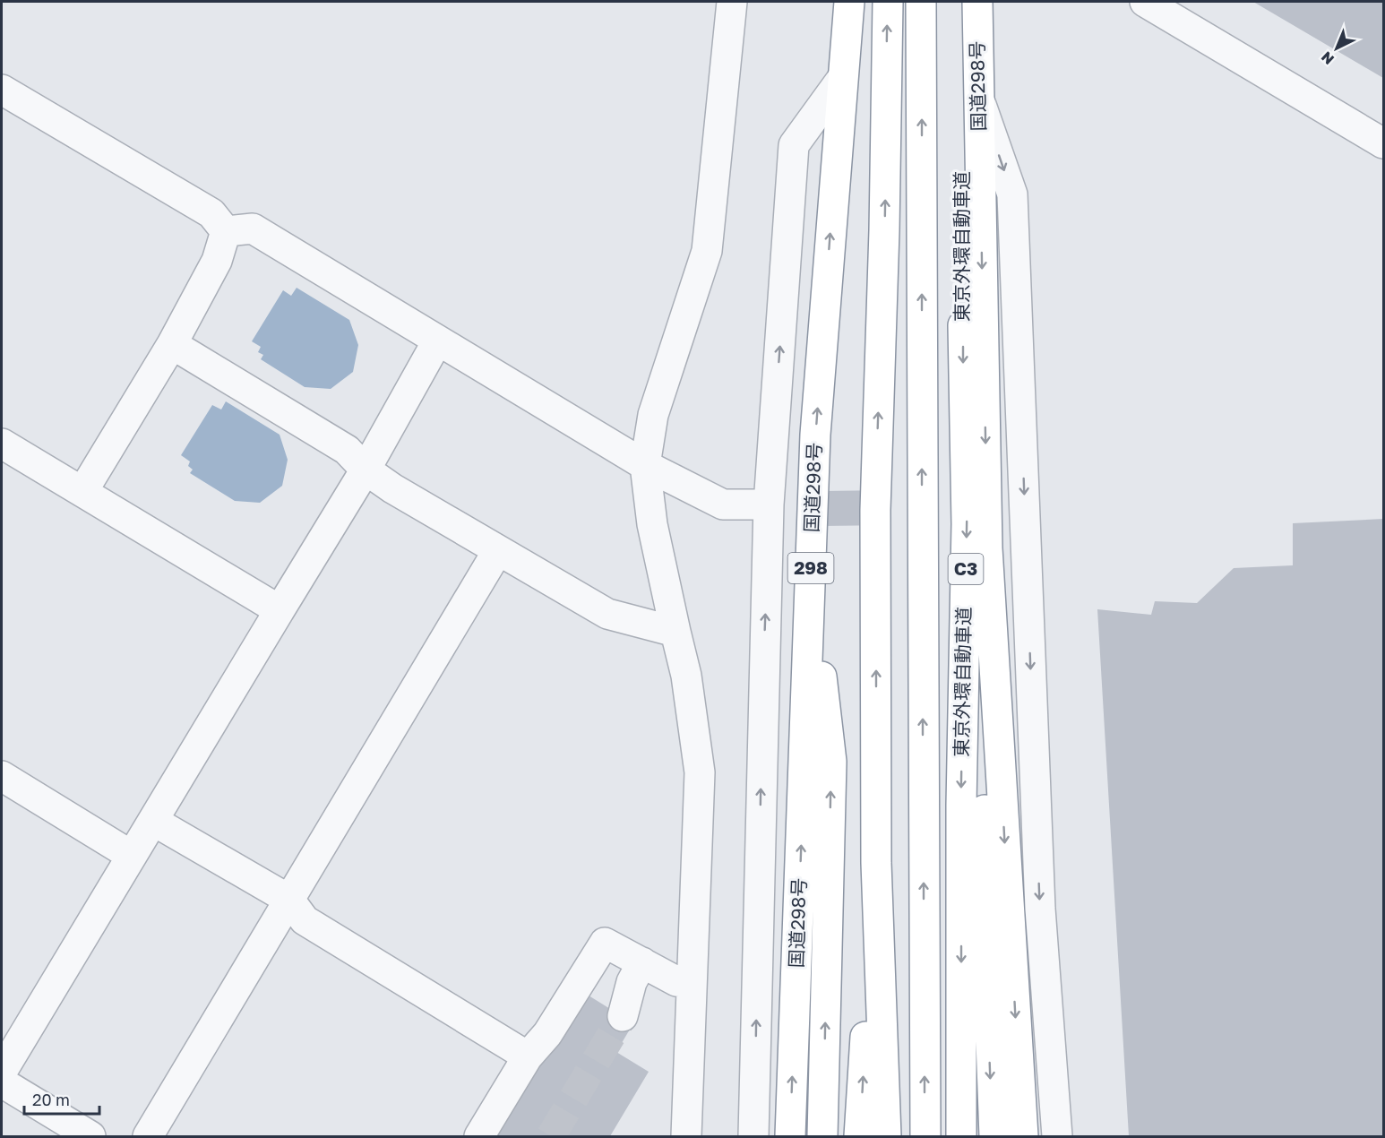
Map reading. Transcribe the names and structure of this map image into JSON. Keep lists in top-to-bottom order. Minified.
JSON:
{"streets":{"highway":["国道298号","東京外環自動車道","298","C3"]},"scale_bar":"20 m","north":"bottom left"}
